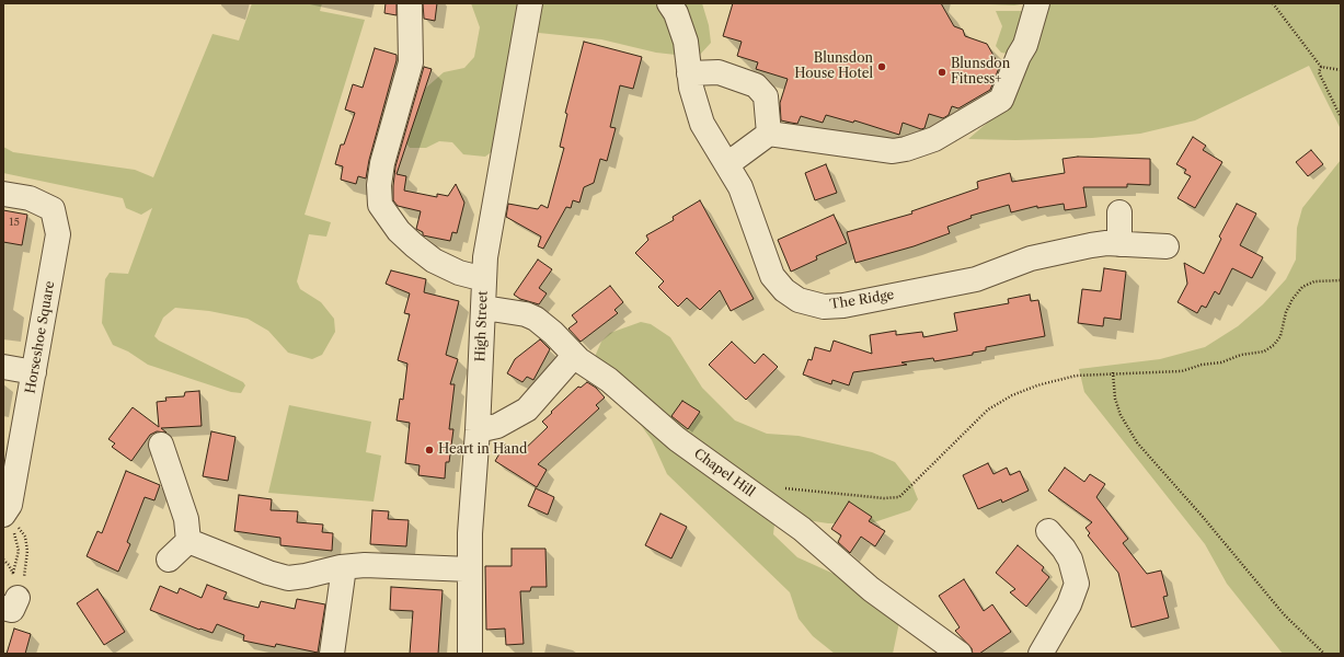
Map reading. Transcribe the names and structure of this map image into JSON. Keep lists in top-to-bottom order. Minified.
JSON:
{"streets":{"street":["The Ridge","High Street","Horseshoe Square","Chapel Hill"]},"crossings":[["High Street","Chapel Hill"]],"places":["Blunsdon House Hotel","Blunsdon Fitness+","Heart in Hand"],"house_numbers":["15"]}
